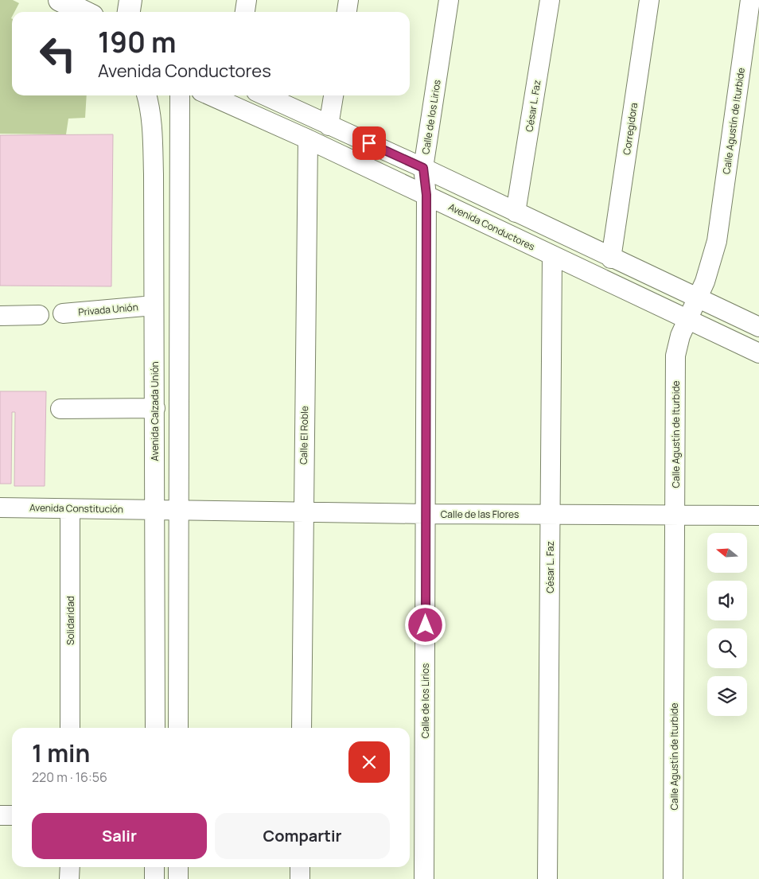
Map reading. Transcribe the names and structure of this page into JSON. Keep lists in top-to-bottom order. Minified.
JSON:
{"streets":{"street":["César L. Faz","Calle de los Lirios","Calle Agustín de Iturbide","Corregidora","Avenida Conductores","Privada Unión","Avenida Calzada Unión","Calle El Roble","Avenida Constitución","Calle de las Flores","Solidaridad"]},"crossings":[["César L. Faz","Avenida Conductores"],["César L. Faz","Calle de las Flores"],["Calle de los Lirios","Avenida Conductores"],["Calle de los Lirios","Calle de las Flores"],["Calle Agustín de Iturbide","Avenida Conductores"],["Calle Agustín de Iturbide","Calle de las Flores"],["Avenida Conductores","Calle El Roble"],["Privada Unión","Avenida Calzada Unión"],["Avenida Calzada Unión","Avenida Constitución"],["Calle El Roble","Calle de las Flores"],["Avenida Constitución","Calle de las Flores"],["Avenida Constitución","Solidaridad"]],"north":"left","page":{"turn":["190 m","Avenida Conductores"],"heading":["1 min","220 m · 16:56"],"buttons":["Salir","Compartir"]}}
